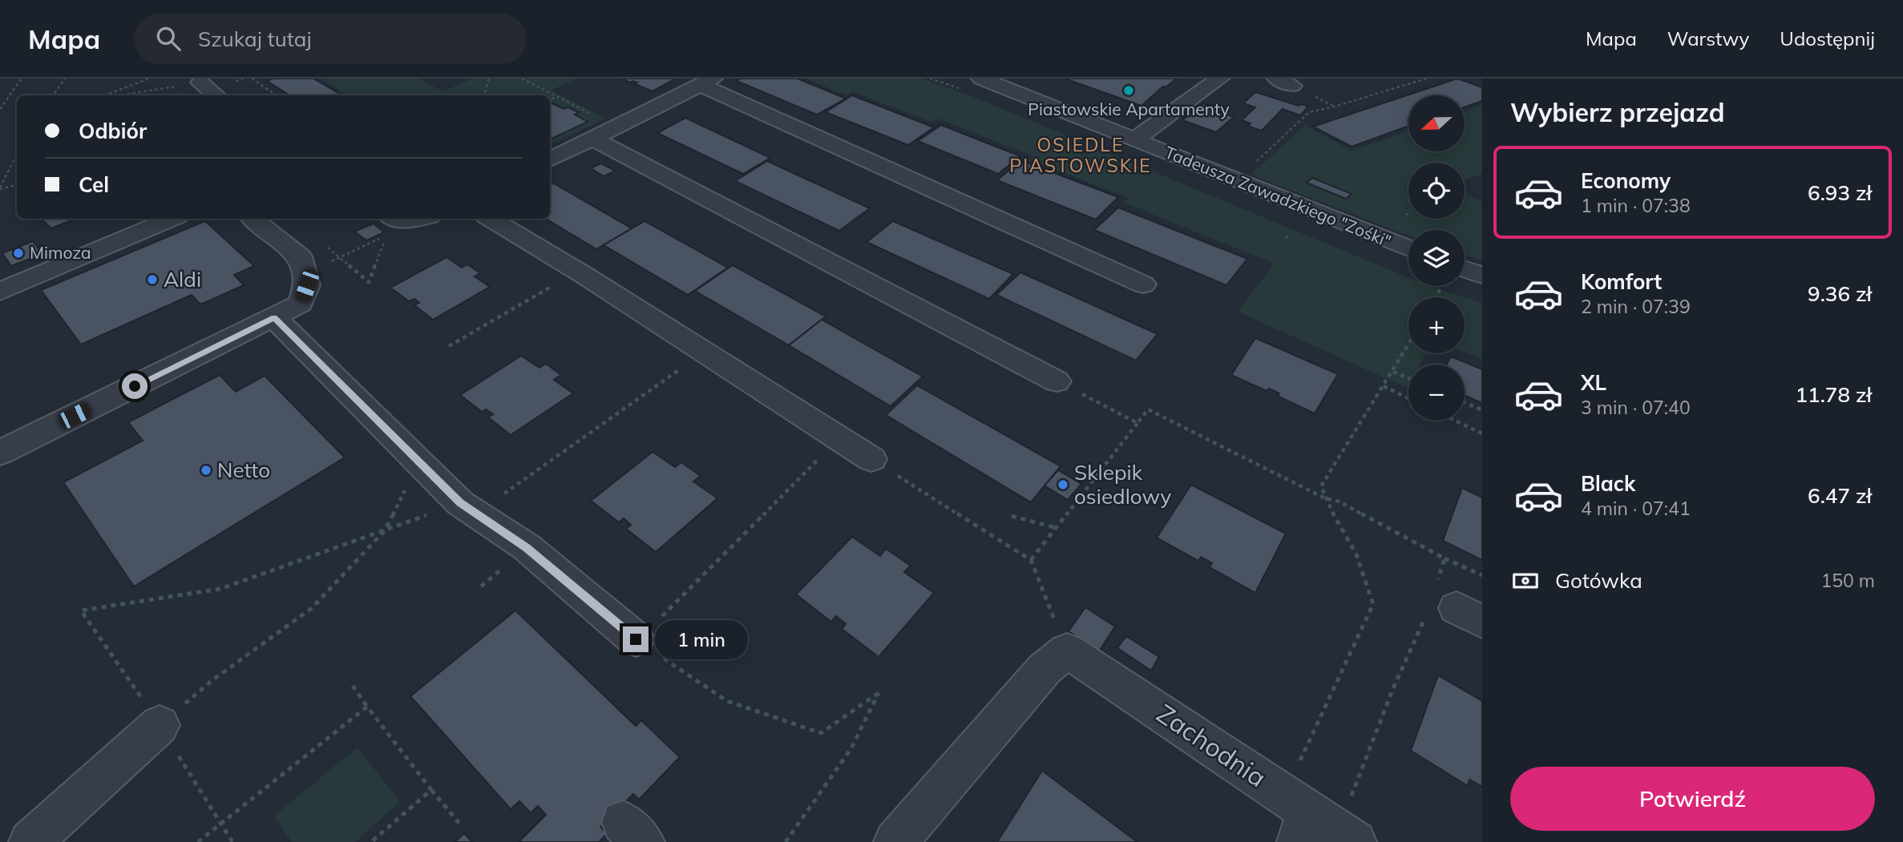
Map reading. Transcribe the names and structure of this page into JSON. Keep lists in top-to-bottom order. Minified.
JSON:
{"streets":{"street":["Tadeusza Zawadzkiego \"Zośki\"","Zachodnia"]},"districts":["OSIEDLE PIASTOWSKIE"],"places":["Piastowskie Apartamenty","Mimoza","Aldi","Netto","Sklepik osiedlowy"],"north":"left","page":{"header":"Mapa","search":"Szukaj tutaj","nav":["Mapa","Warstwy","Udostępnij"],"heading":"Wybierz przejazd","map_buttons":["+","−"],"banner":["Odbiór","Cel"],"list":[{"name":"Economy","note":"1 min · 07:38","value":"6.93 zł"},{"name":"Komfort","note":"2 min · 07:39","value":"9.36 zł"},{"name":"XL","note":"3 min · 07:40","value":"11.78 zł"},{"name":"Black","note":"4 min · 07:41","value":"6.47 zł"}],"pay":["Gotówka","150 m"],"bubble":"1 min","buttons":"Potwierdź"}}
